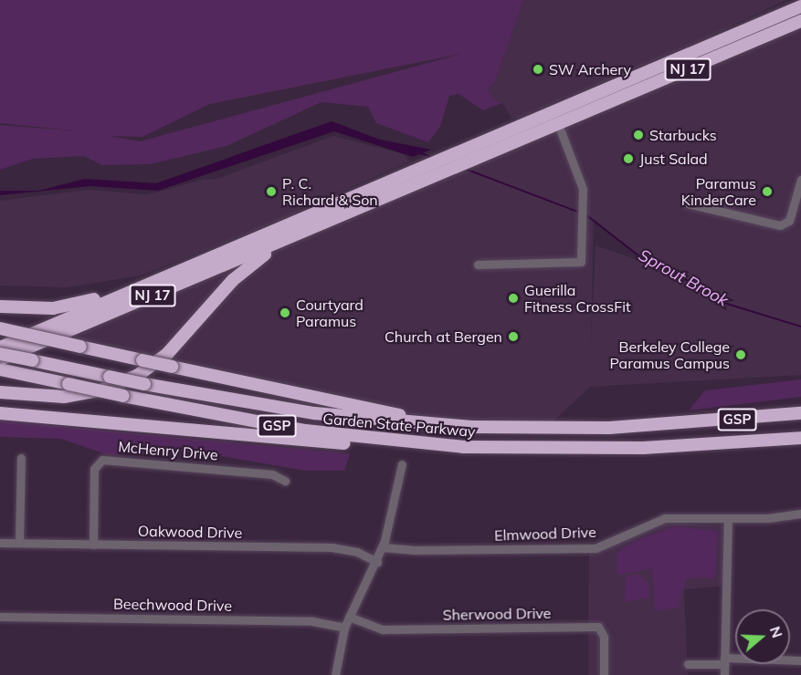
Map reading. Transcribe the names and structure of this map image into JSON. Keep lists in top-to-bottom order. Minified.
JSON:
{"streets":{"highway":["NJ 17","GSP","Garden State Parkway"],"street":["McHenry Drive","Oakwood Drive","Elmwood Drive","Beechwood Drive","Sherwood Drive"]},"crossings":[["McHenry Drive","Oakwood Drive"]],"water":["Sprout Brook"],"places":["SW Archery","Starbucks","Just Salad","P. C. Richard & Son","Paramus KinderCare","Guerilla Fitness CrossFit","Courtyard Paramus","Church at Bergen","Berkeley College Paramus Campus"],"north":"right"}
